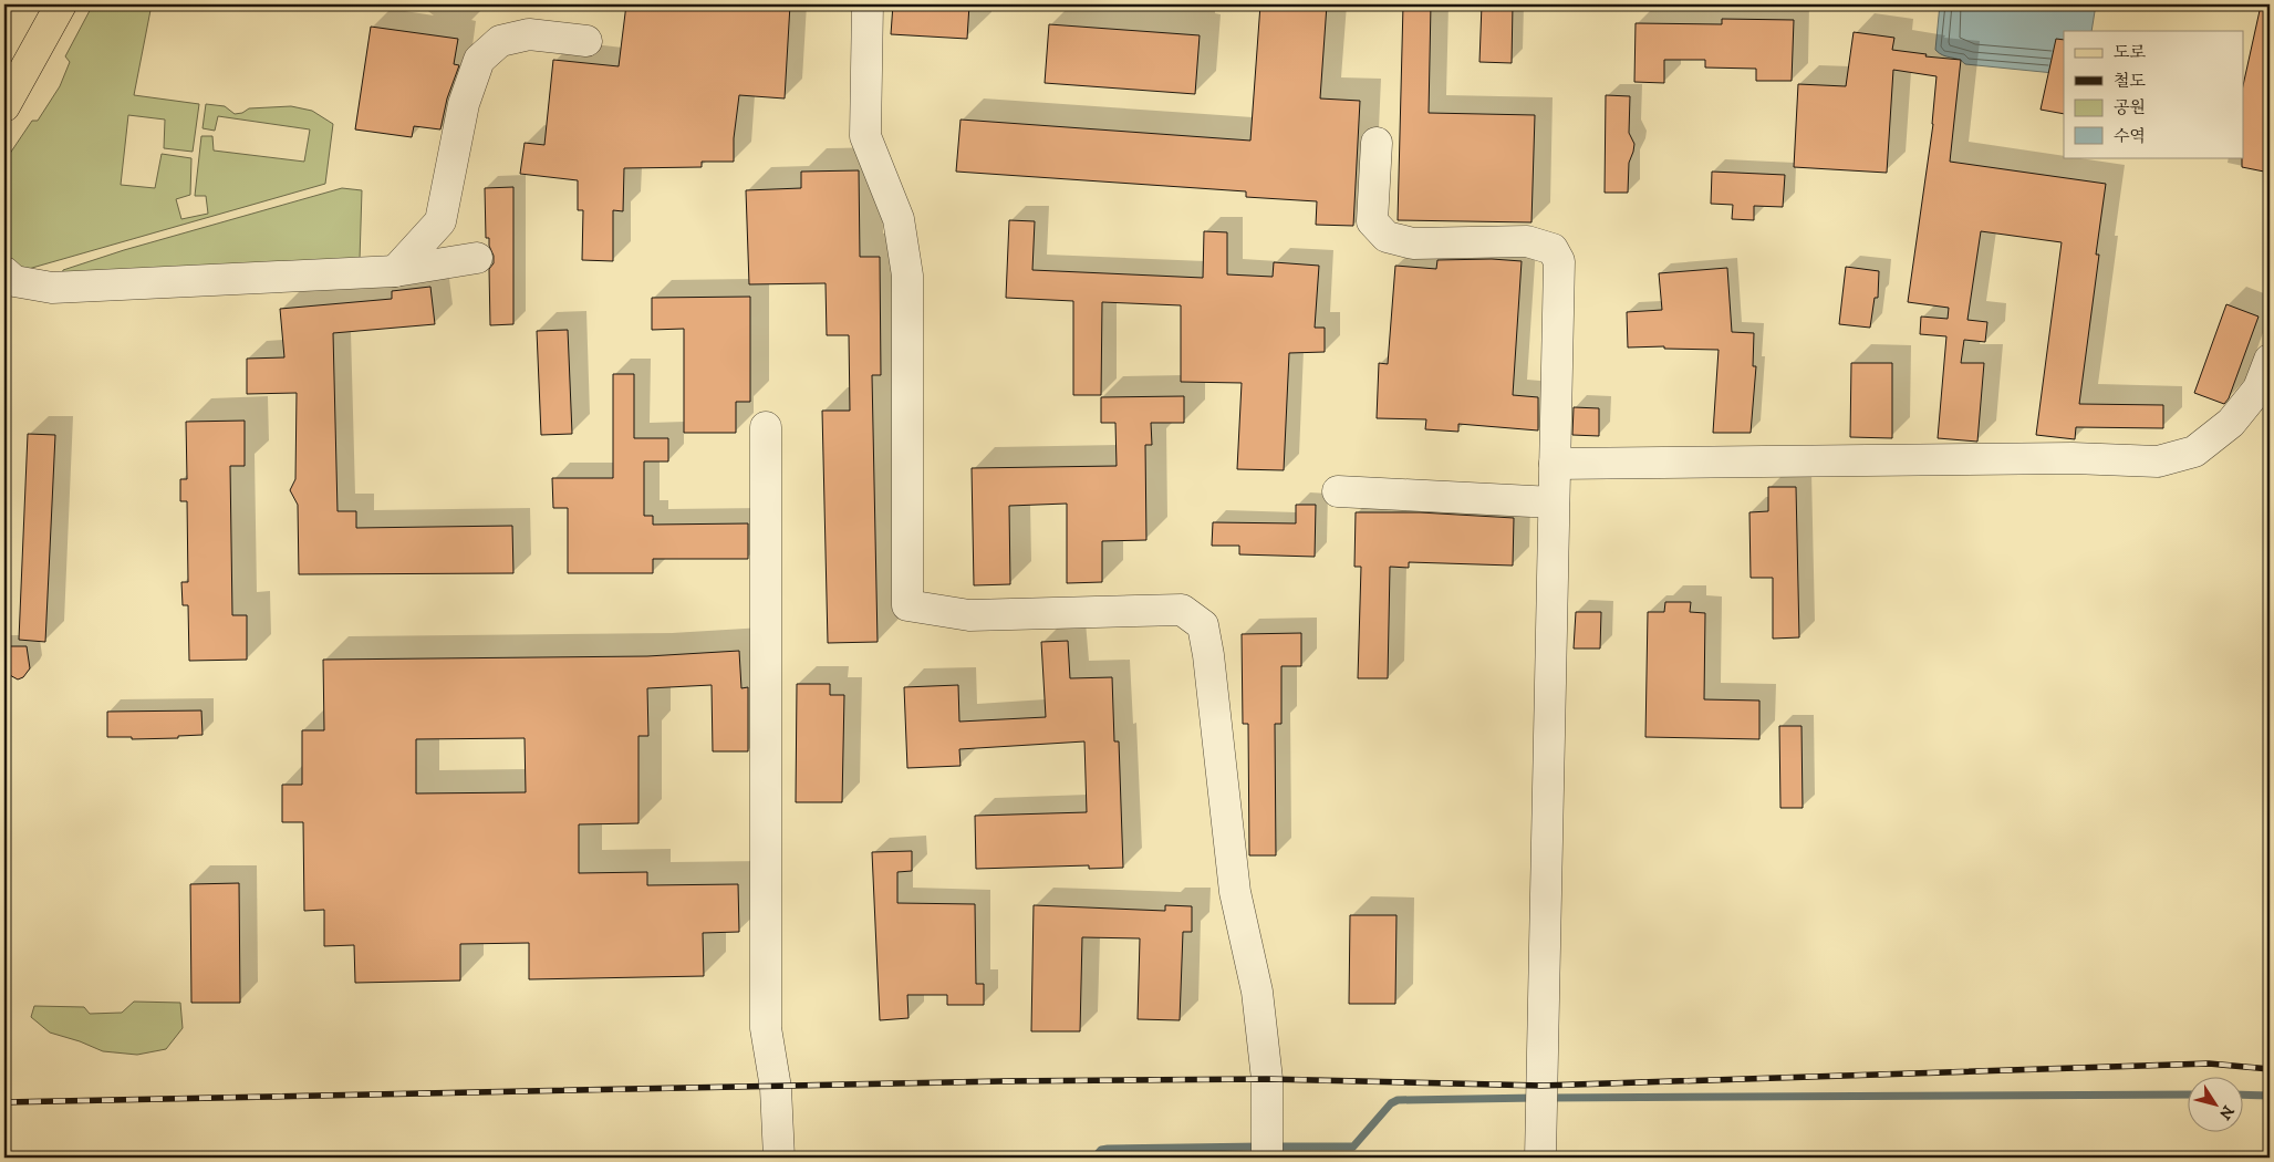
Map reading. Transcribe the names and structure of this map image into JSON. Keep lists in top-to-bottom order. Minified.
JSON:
{"legend":["도로","철도","공원","수역"],"north":"bottom right"}
